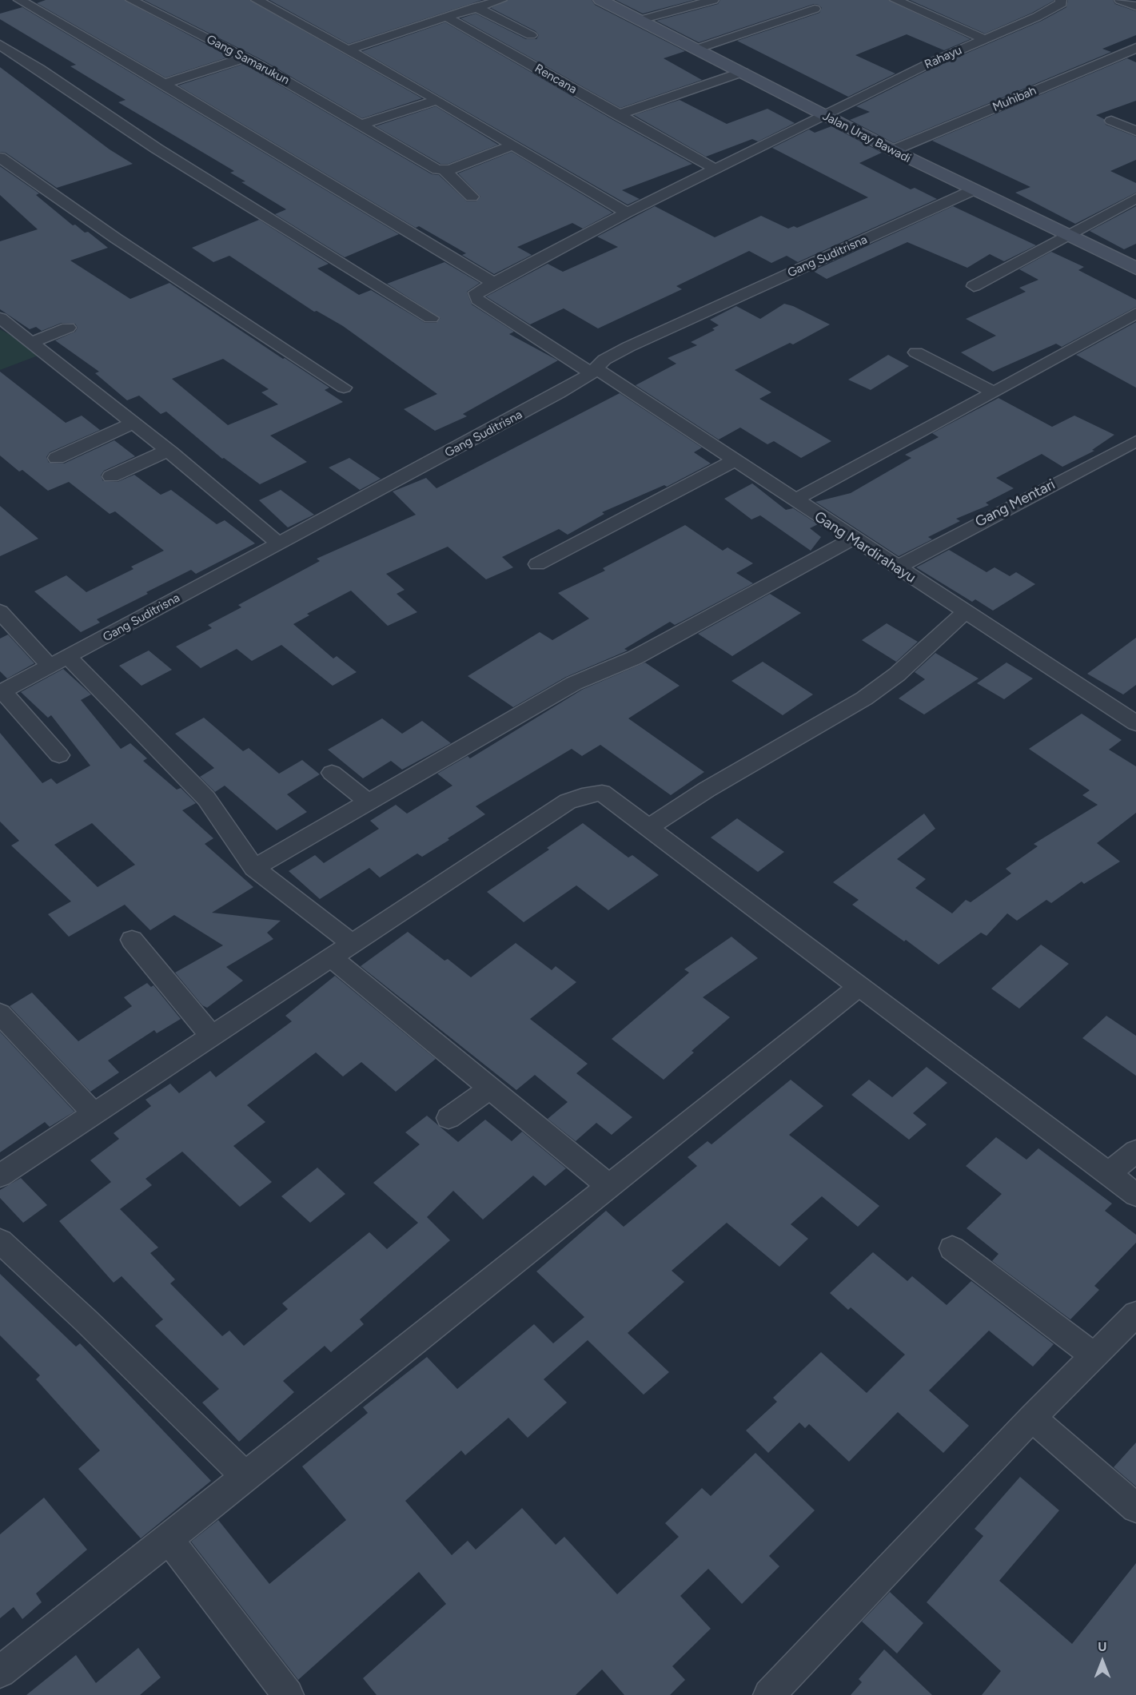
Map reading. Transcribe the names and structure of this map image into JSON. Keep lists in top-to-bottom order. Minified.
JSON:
{"streets":{"street":["Rahayu","Gang Samarukun","Rencana","Muhibah","Jalan Uray Bawadi","Gang Suditrisna","Gang Mentari","Gang Mardirahayu"]},"crossings":[["Rahayu","Rencana"],["Rahayu","Jalan Uray Bawadi"],["Rahayu","Gang Mardirahayu"],["Muhibah","Jalan Uray Bawadi"],["Jalan Uray Bawadi","Gang Suditrisna"],["Gang Suditrisna","Gang Mardirahayu"],["Gang Mentari","Gang Mardirahayu"]],"north":"top"}
